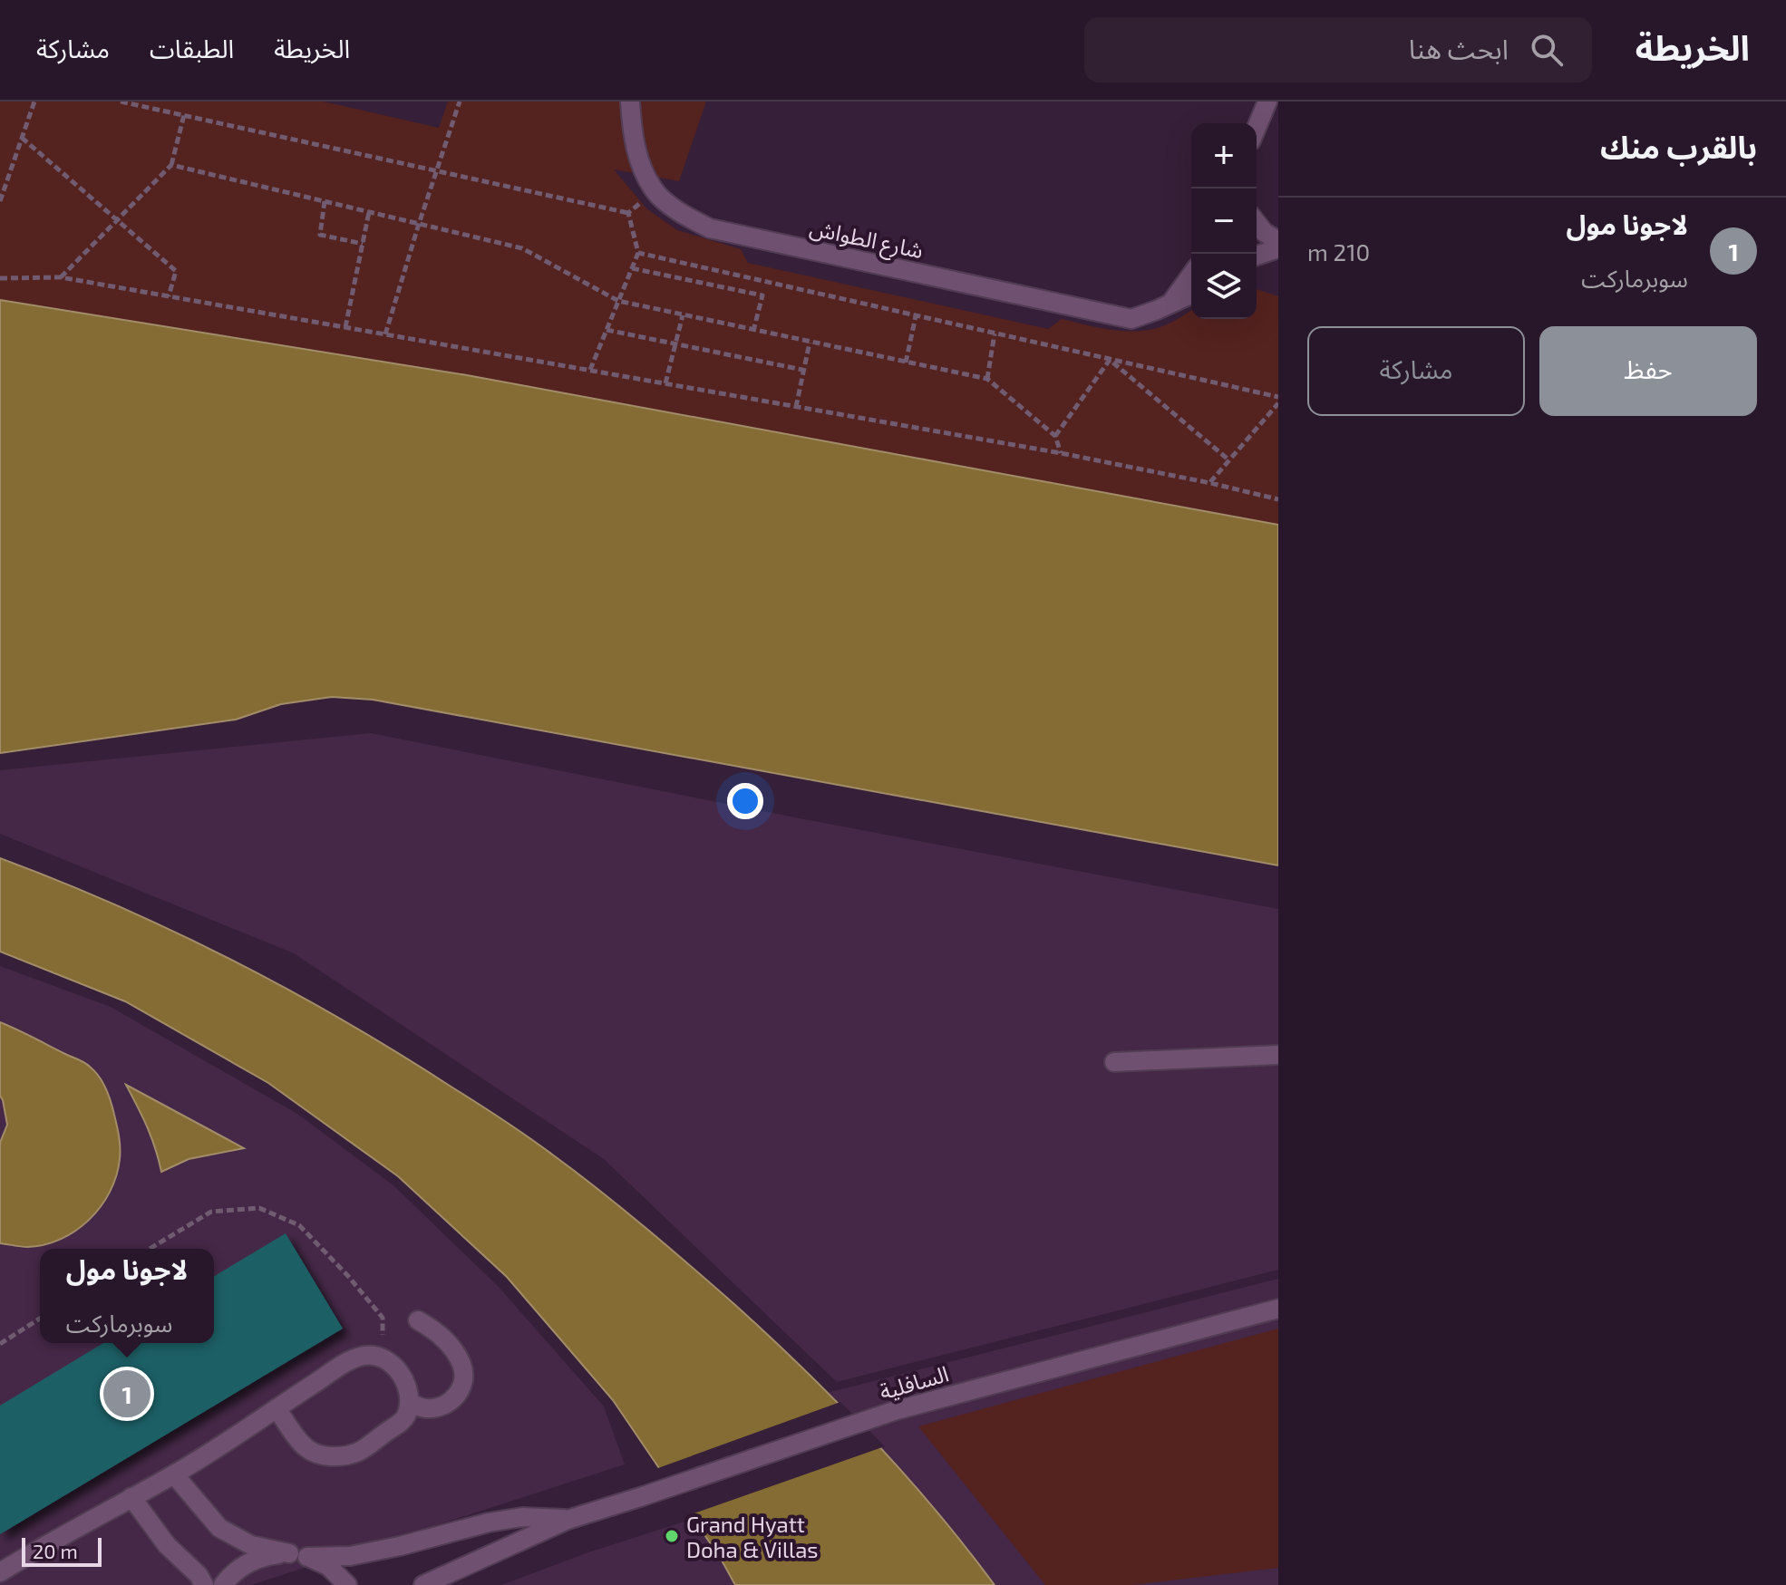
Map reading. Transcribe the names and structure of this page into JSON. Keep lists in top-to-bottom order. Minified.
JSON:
{"streets":{"street":["شارع الطواش","السافلية"]},"places":["Grand Hyatt Doha & Villas"],"scale_bar":"20 m","page":{"header":"الخريطة","search":"ابحث هنا","nav":["الخريطة","الطبقات","مشاركة"],"heading":"بالقرب منك","map_buttons":["+","−"],"list":[{"mark":"1","name":"لاجونا مول","note":"سوبرماركت","value":"210 m"}],"buttons":["حفظ","مشاركة"],"popup":["لاجونا مول","سوبرماركت"],"pins":"1","scale":"20 m"}}
